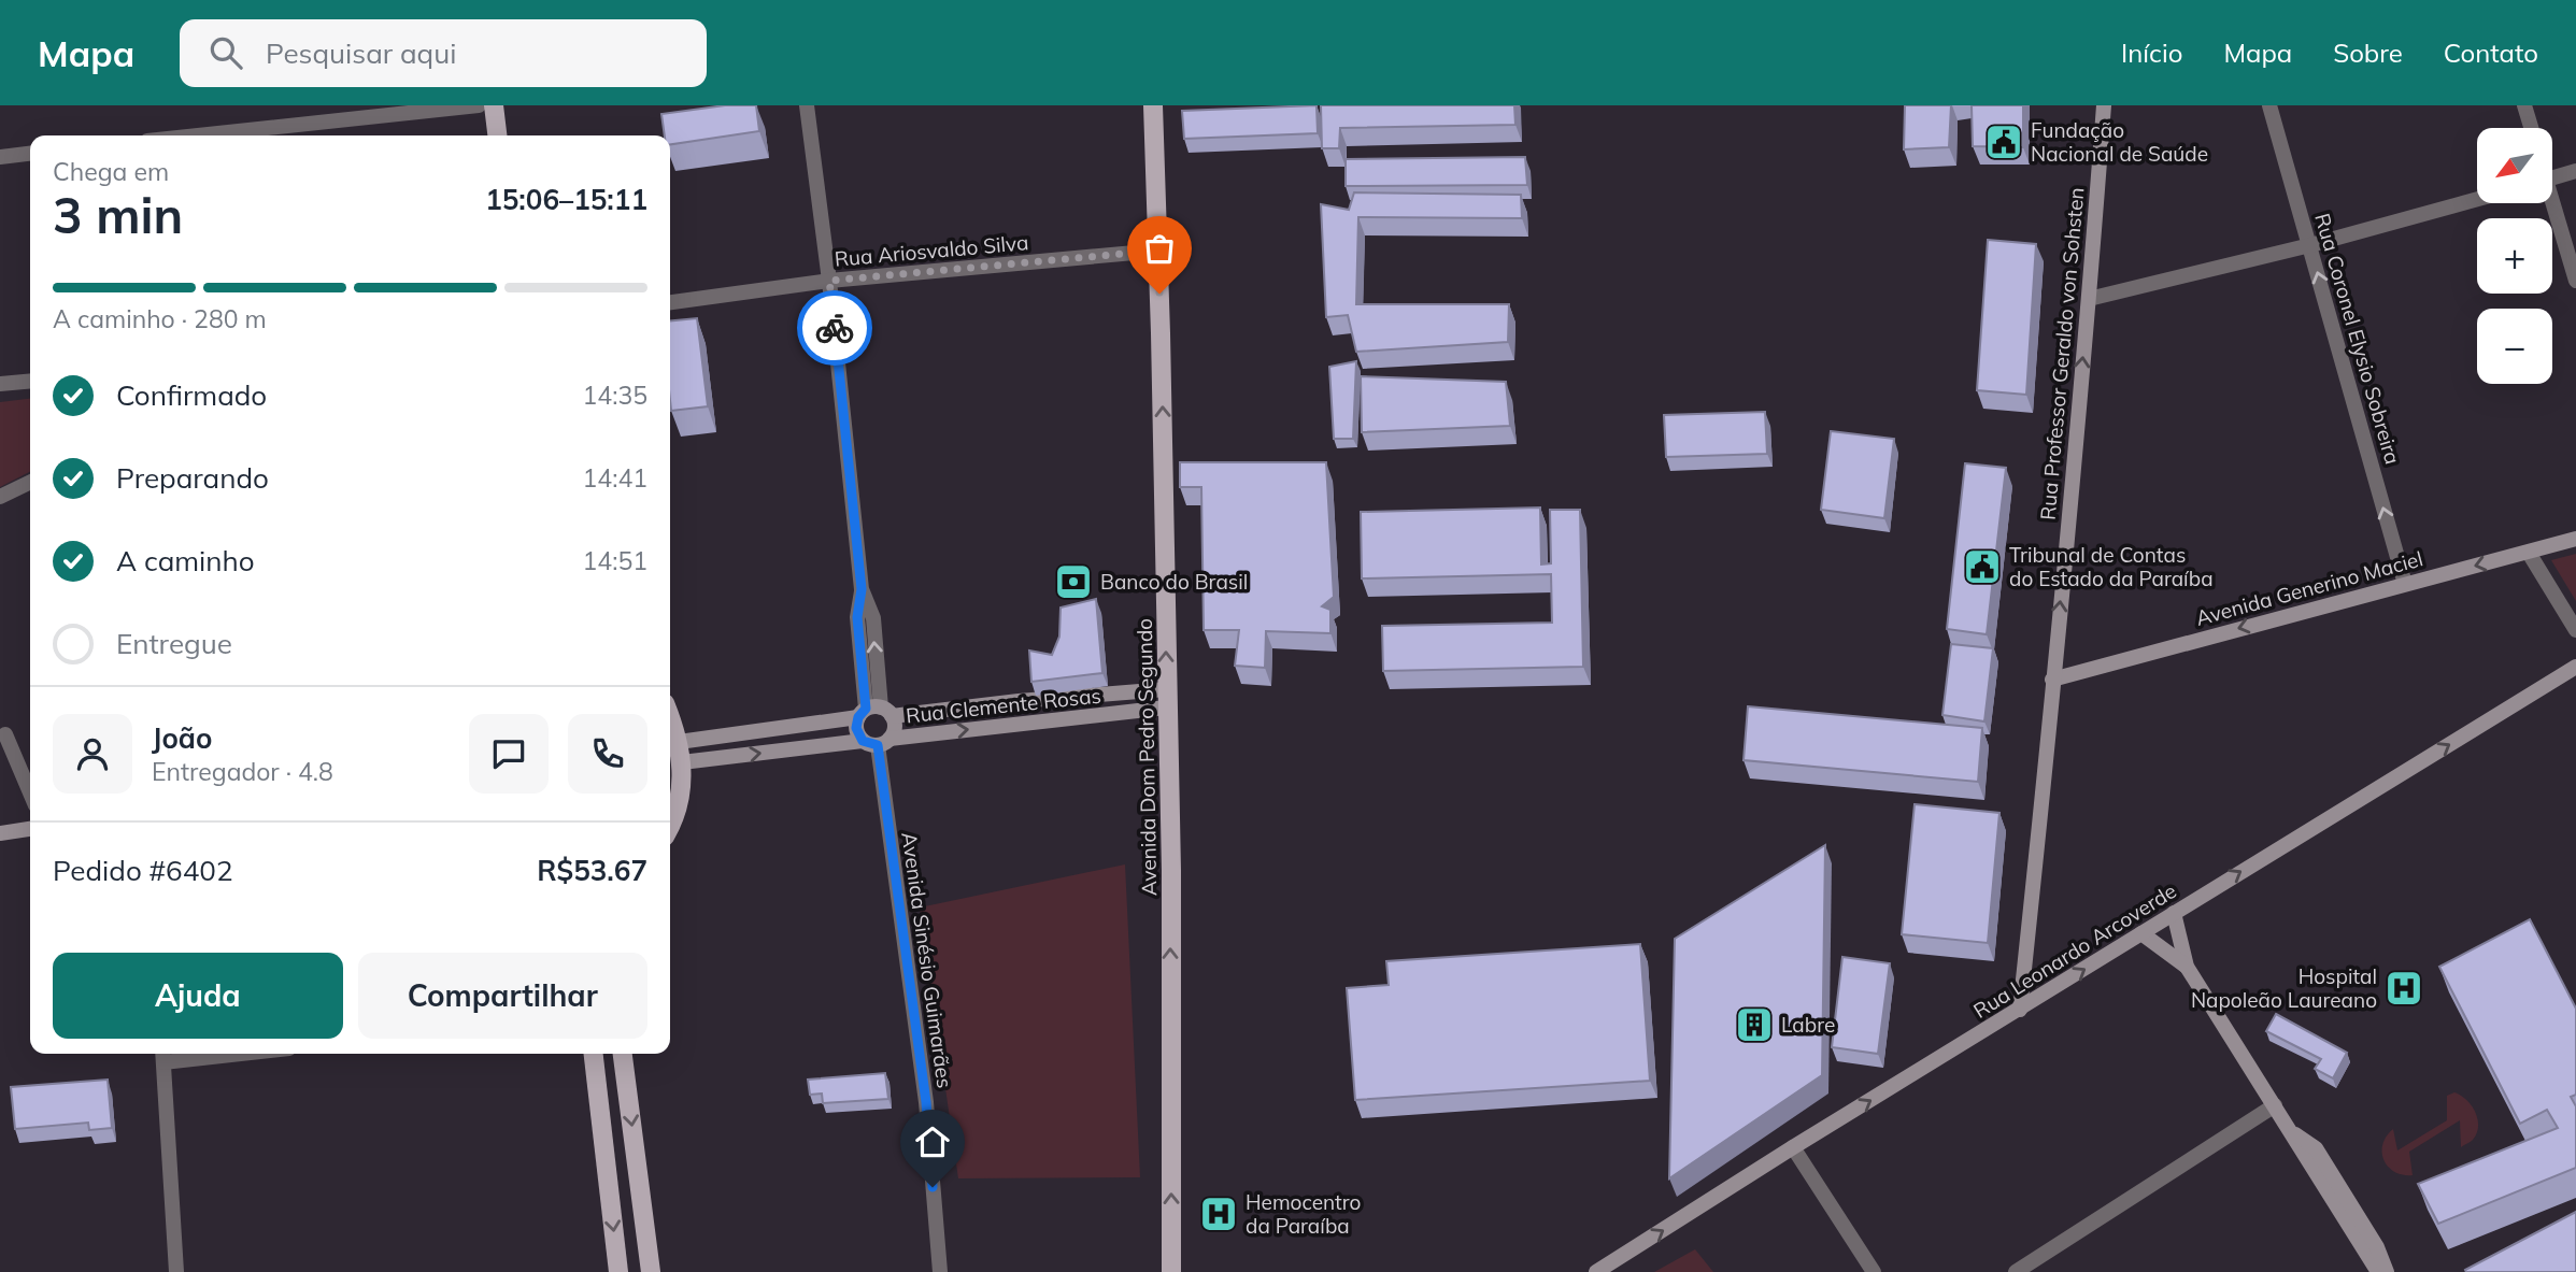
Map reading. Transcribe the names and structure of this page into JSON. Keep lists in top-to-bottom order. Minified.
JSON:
{"streets":{"main road":["Avenida Dom Pedro Segundo"],"street":["Rua Ariosvaldo Silva","Rua Coronel Elysio Sobreira","Rua Professor Geraldo von Sohsten","Avenida Generino Maciel","Rua Clemente Rosas","Rua Leonardo Arcoverde","Avenida Sinésio Guimarães"]},"crossings":[["Rua Ariosvaldo Silva","Avenida Dom Pedro Segundo"],["Rua Coronel Elysio Sobreira","Avenida Generino Maciel"],["Rua Professor Geraldo von Sohsten","Avenida Generino Maciel"],["Rua Professor Geraldo von Sohsten","Rua Leonardo Arcoverde"],["Rua Clemente Rosas","Avenida Dom Pedro Segundo"],["Rua Clemente Rosas","Avenida Sinésio Guimarães"]],"one_way":["Rua Coronel Elysio Sobreira","Rua Professor Geraldo von Sohsten","Avenida Generino Maciel","Avenida Dom Pedro Segundo","Rua Leonardo Arcoverde"],"places":{"public building":["Fundação Nacional de Saúde","Tribunal de Contas do Estado da Paraíba"],"bank":["Banco do Brasil"],"hospital":["Hospital Napoleão Laureano","Hemocentro da Paraíba"],"building":["Labre"]},"north":"bottom left","page":{"header":"Mapa","search":"Pesquisar aqui","nav":["Início","Mapa","Sobre","Contato"],"map_buttons":["+","−"],"heading":["3 min","Chega em","15:06–15:11"],"panel":["João","Entregador · 4.8","Pedido #6402","R$53.67"],"bar":"A caminho · 280 m","list":[["Confirmado","14:35"],["Preparando","14:41"],["A caminho","14:51"],"Entregue"],"buttons":["Ajuda","Compartilhar"]}}
